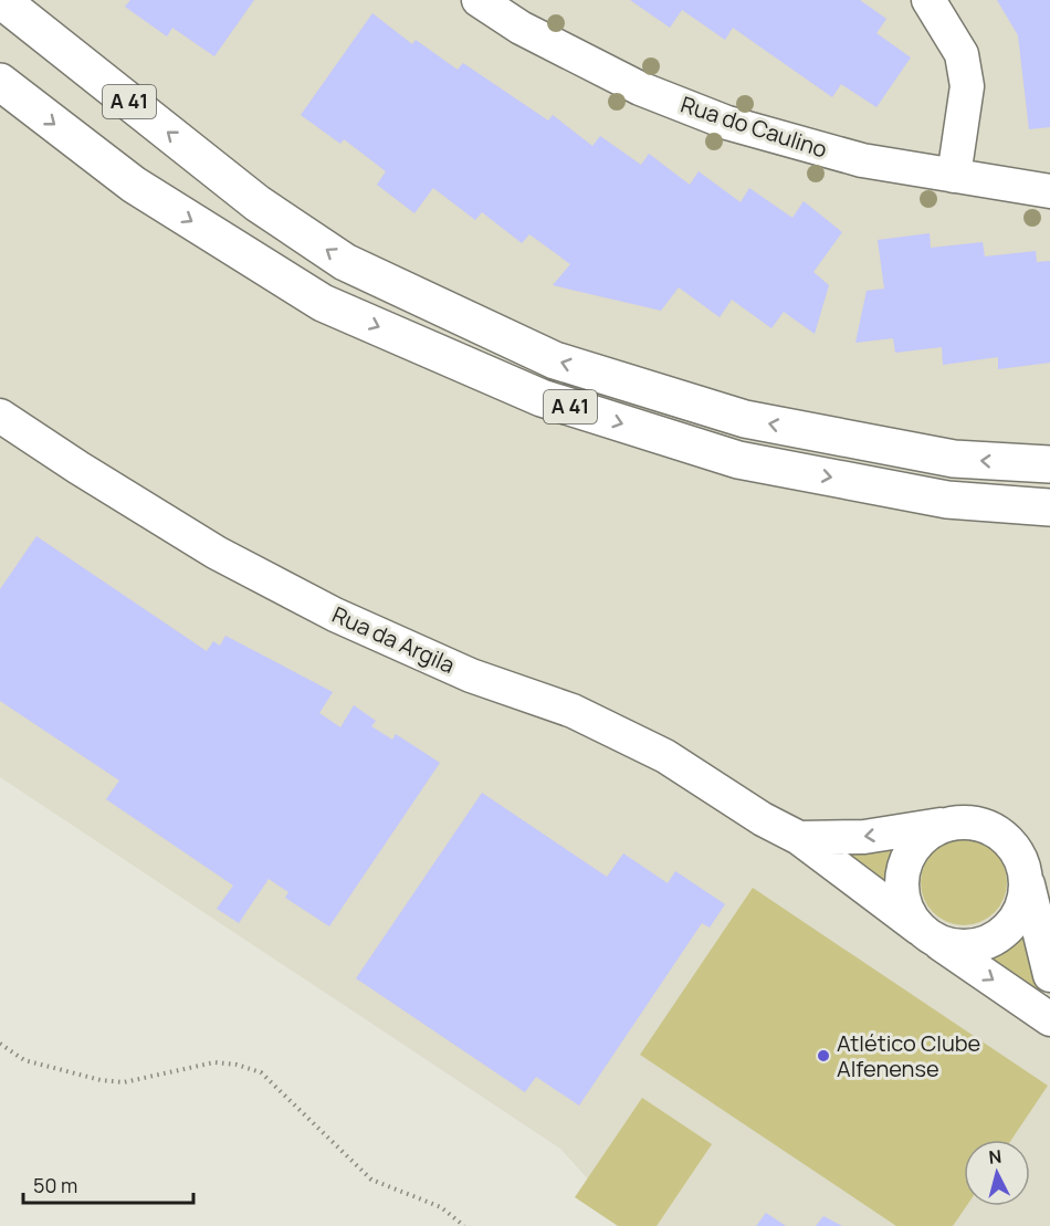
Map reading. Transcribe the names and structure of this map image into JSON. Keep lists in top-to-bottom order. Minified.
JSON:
{"streets":{"highway":["A 41"],"street":["Rua do Caulino","Rua da Argila"]},"places":["Atlético Clube Alfenense"],"scale_bar":"50 m","north":"top"}
